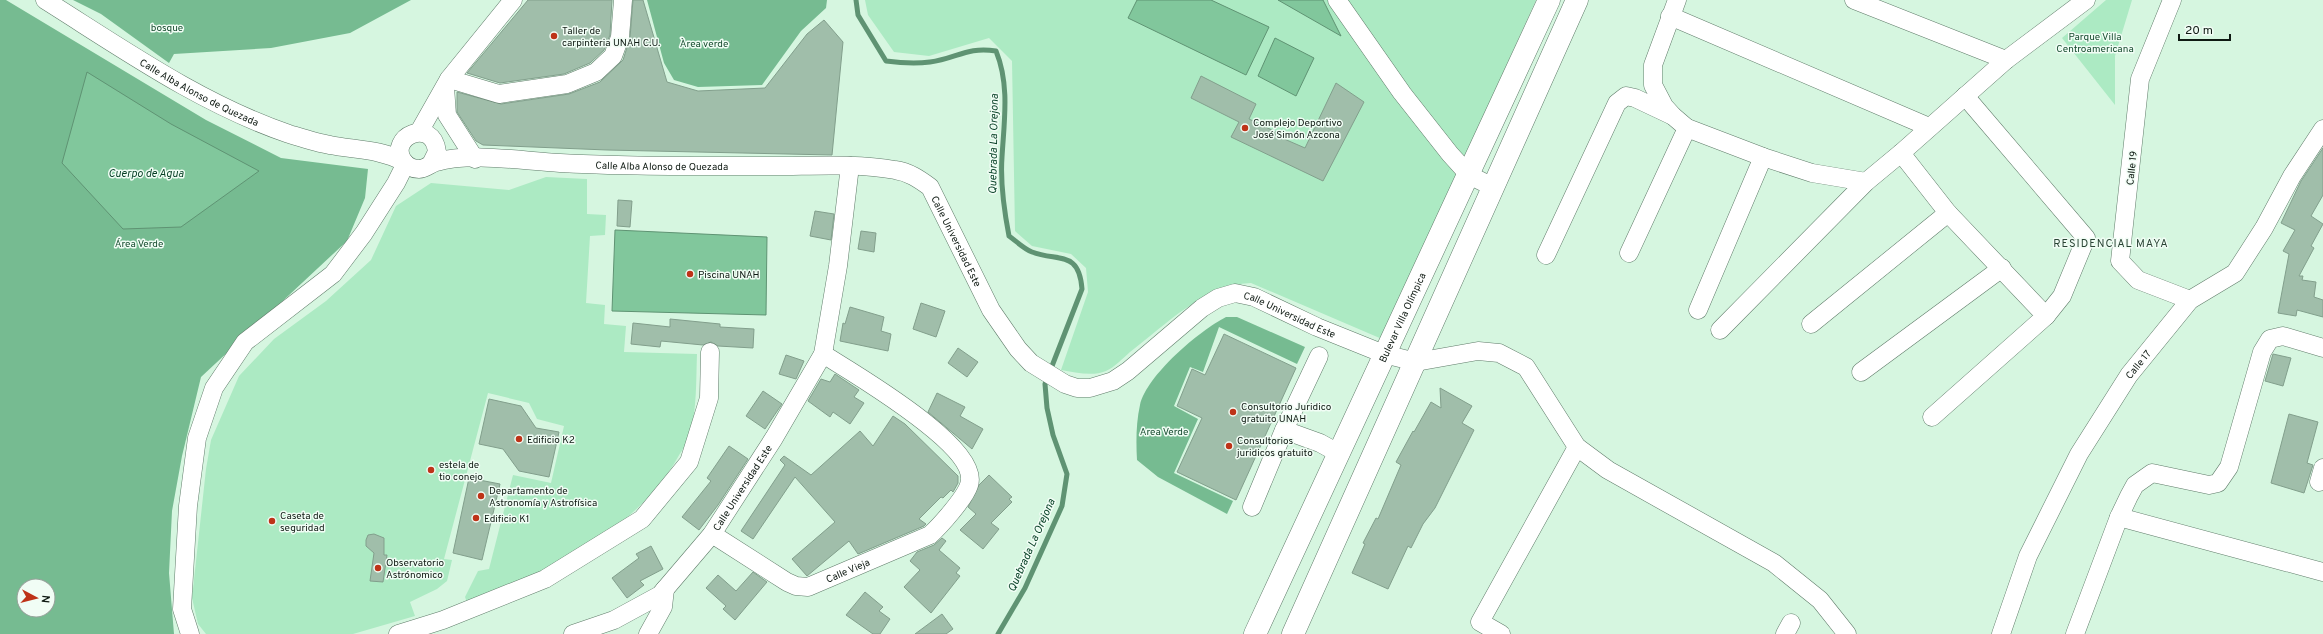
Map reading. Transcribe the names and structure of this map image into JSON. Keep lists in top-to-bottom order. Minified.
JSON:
{"streets":{"main road":["Bulevar Villa Olímpica"],"street":["Calle Alba Alonso de Quezada","Calle 19","Calle Universidad Este","Calle 17","Calle Vieja"]},"crossings":[["Calle Alba Alonso de Quezada","Calle Universidad Este"],["Calle 19","Calle 17"],["Calle Universidad Este","Bulevar Villa Olímpica"],["Calle Universidad Este","Calle Vieja"]],"districts":["RESIDENCIAL MAYA"],"water":["Quebrada La Orejona","Cuerpo de Agua"],"parks":["bosque","Parque Villa Centroamericana","Àrea verde","Área Verde","Area Verde"],"places":["Taller de carpinteria UNAH C.U.","Complejo Deportivo José Simón Azcona","Piscina UNAH","Consultorio Juridico gratuito UNAH","Edificio K2","Consultorios juridicos gratuito","estela de tio conejo","Departamento de Astronomía y Astrofísica","Edificio K1","Caseta de seguridad","Observatorio Astrónomico"],"scale_bar":"20 m","north":"right"}
